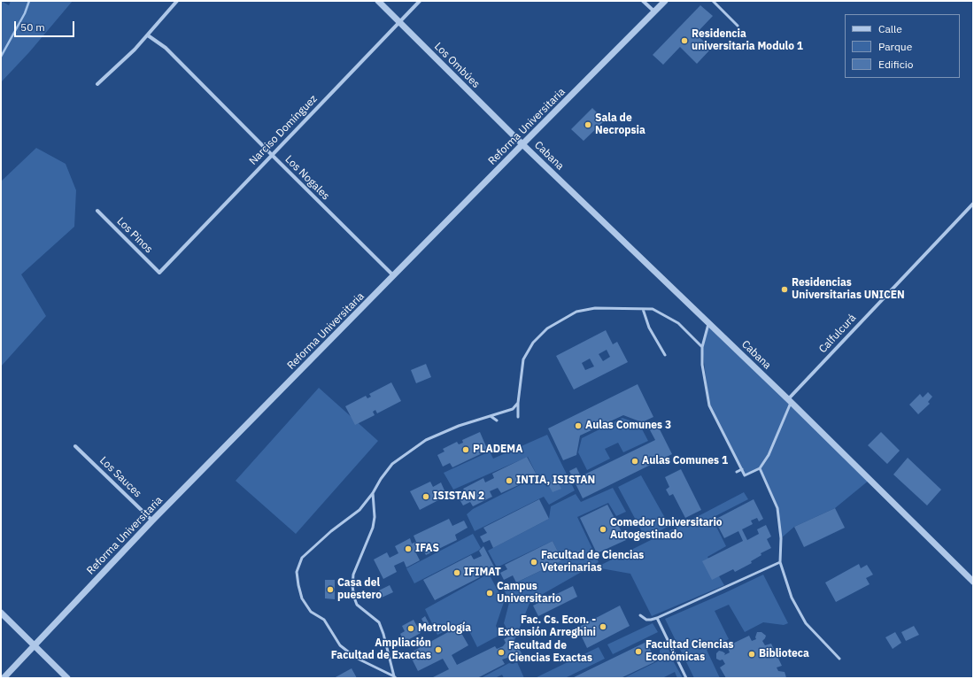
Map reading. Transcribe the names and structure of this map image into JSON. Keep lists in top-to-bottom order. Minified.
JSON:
{"streets":{"street":["Los Ombúes","Reforma Universitaria","Narciso Domínguez","Cabana","Los Nogales","Los Pinos","Calfulcurá","Los Sauces"]},"crossings":[["Los Ombúes","Reforma Universitaria"],["Los Ombúes","Narciso Domínguez"],["Los Ombúes","Cabana"],["Reforma Universitaria","Cabana"],["Reforma Universitaria","Los Nogales"],["Reforma Universitaria","Los Sauces"],["Narciso Domínguez","Los Nogales"],["Narciso Domínguez","Los Pinos"],["Cabana","Calfulcurá"]],"places":["Residencia universitaria Modulo 1","Sala de Necropsia","Residencias Universitarias UNICEN","Aulas Comunes 3","PLADEMA","Aulas Comunes 1","INTIA, ISISTAN","ISISTAN 2","Comedor Universitario Autogestinado","IFAS","Facultad de Ciencias Veterinarias","IFIMAT","Casa del puestero","Campus Universitario","Fac. Cs. Econ. - Extensión Arreghini","Metrología","Ampliación Facultad de Exactas","Facultad Ciencias Económicas","Facultad de Ciencias Exactas","Biblioteca"],"legend":["Calle","Parque","Edificio"],"scale_bar":"50 m"}
